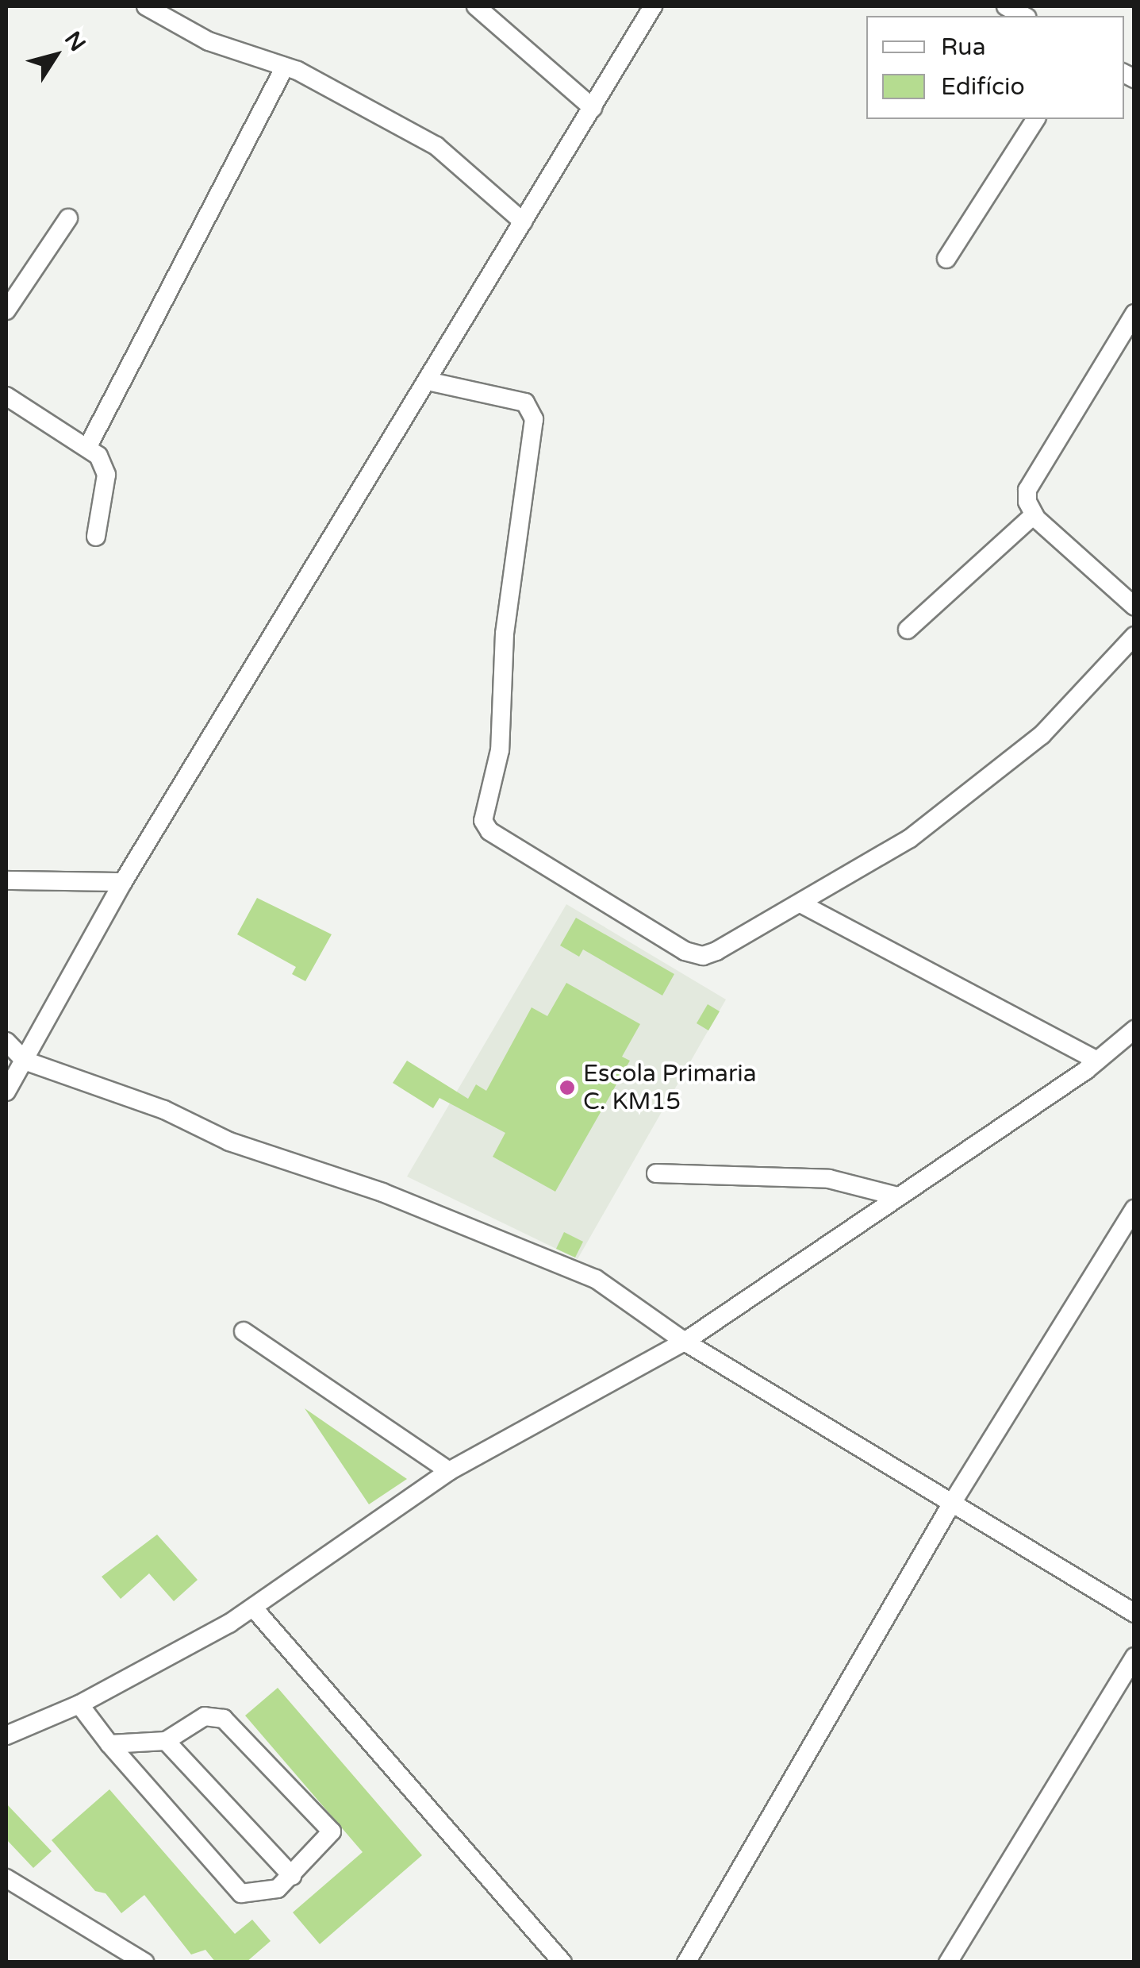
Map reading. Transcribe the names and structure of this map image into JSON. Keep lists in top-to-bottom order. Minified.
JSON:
{"places":["Escola Primaria C. KM15"],"legend":["Rua","Edifício"],"north":"top right"}
